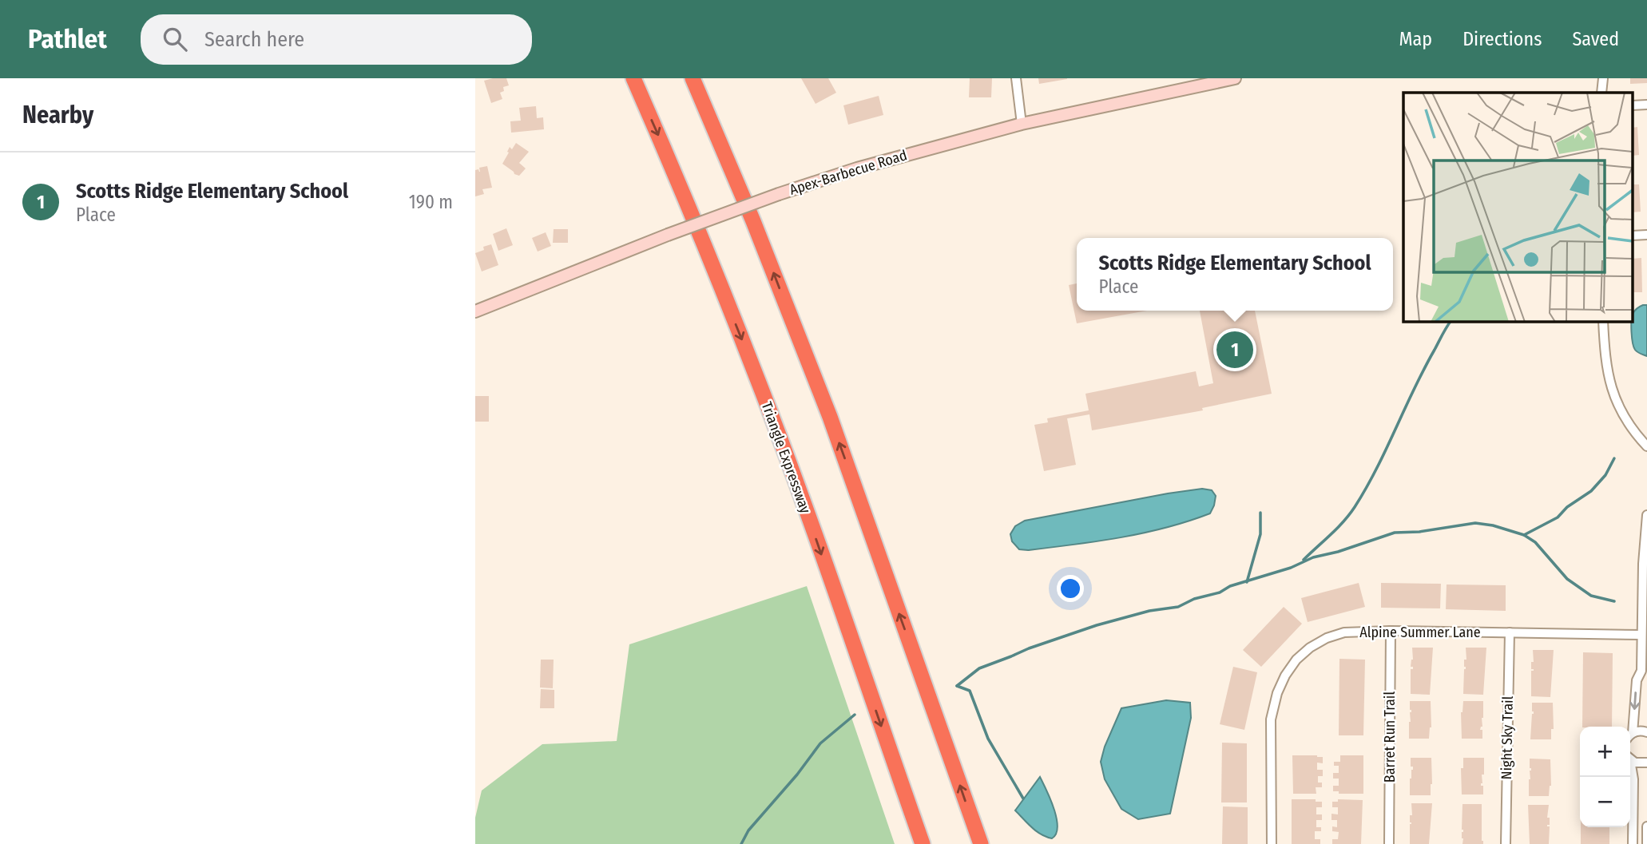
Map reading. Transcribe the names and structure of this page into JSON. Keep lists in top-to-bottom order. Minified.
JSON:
{"streets":{"highway":["Triangle Expressway"],"street":["Apex-Barbecue Road","Alpine Summer Lane","Barret Run Trail","Night Sky Trail"]},"crossings":[["Alpine Summer Lane","Barret Run Trail"],["Alpine Summer Lane","Night Sky Trail"]],"page":{"header":"Pathlet","search":"Search here","nav":["Map","Directions","Saved"],"heading":"Nearby","list":[{"mark":"1","name":"Scotts Ridge Elementary School","note":"Place","value":"190 m"}],"popup":["Scotts Ridge Elementary School","Place"],"pins":"1","map_buttons":["+","−"]}}
